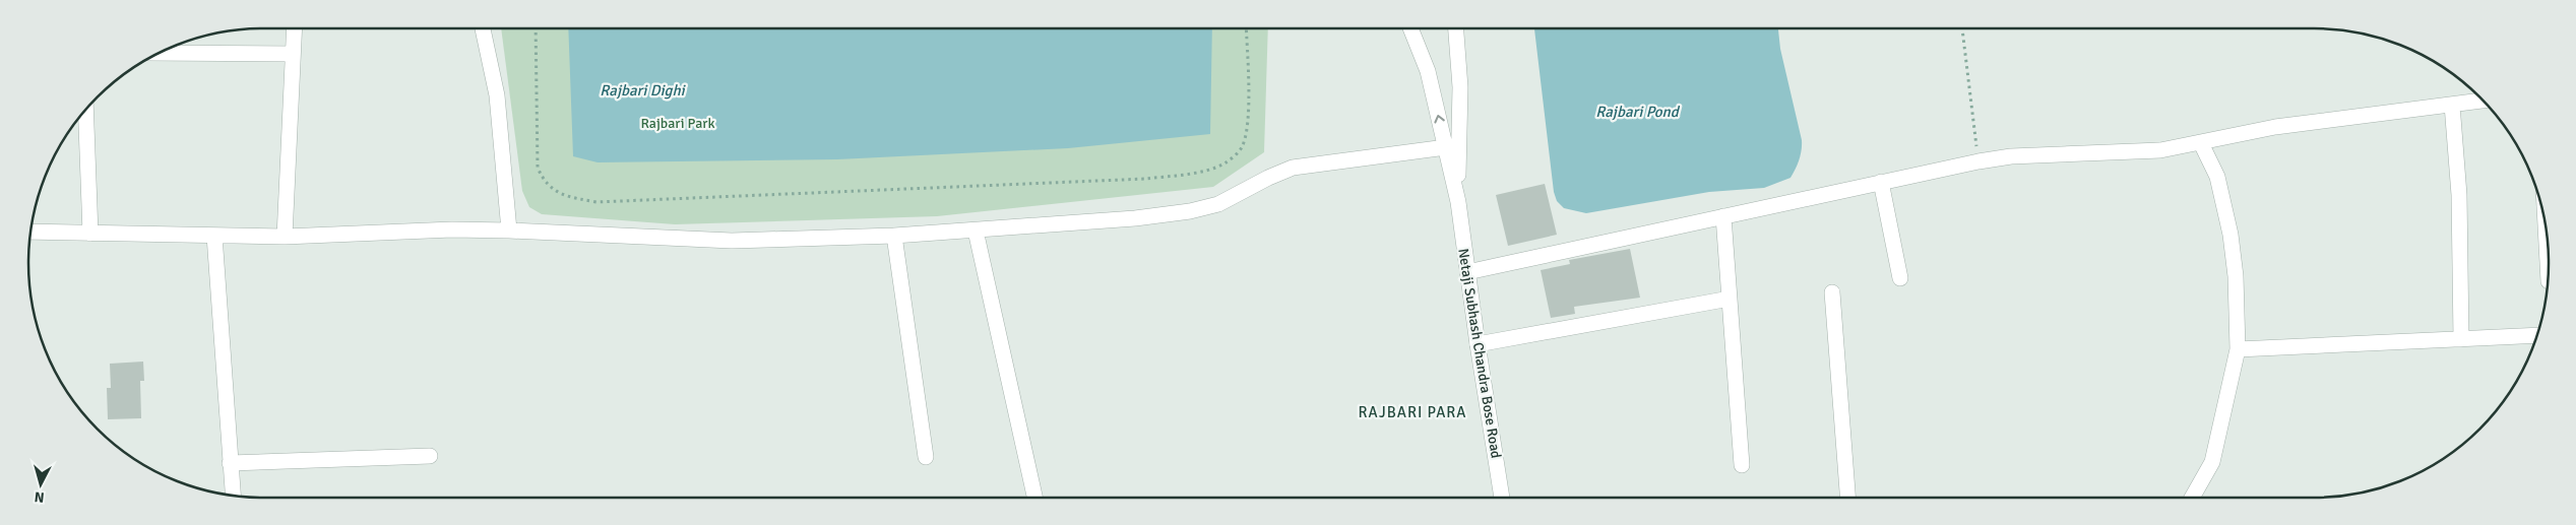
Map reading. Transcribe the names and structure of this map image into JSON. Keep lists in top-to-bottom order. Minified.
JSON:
{"streets":{"street":["Netaji Subhash Chandra Bose Road"]},"districts":["RAJBARI PARA"],"water":["Rajbari Dighi","Rajbari Pond"],"parks":["Rajbari Park"],"north":"bottom"}
